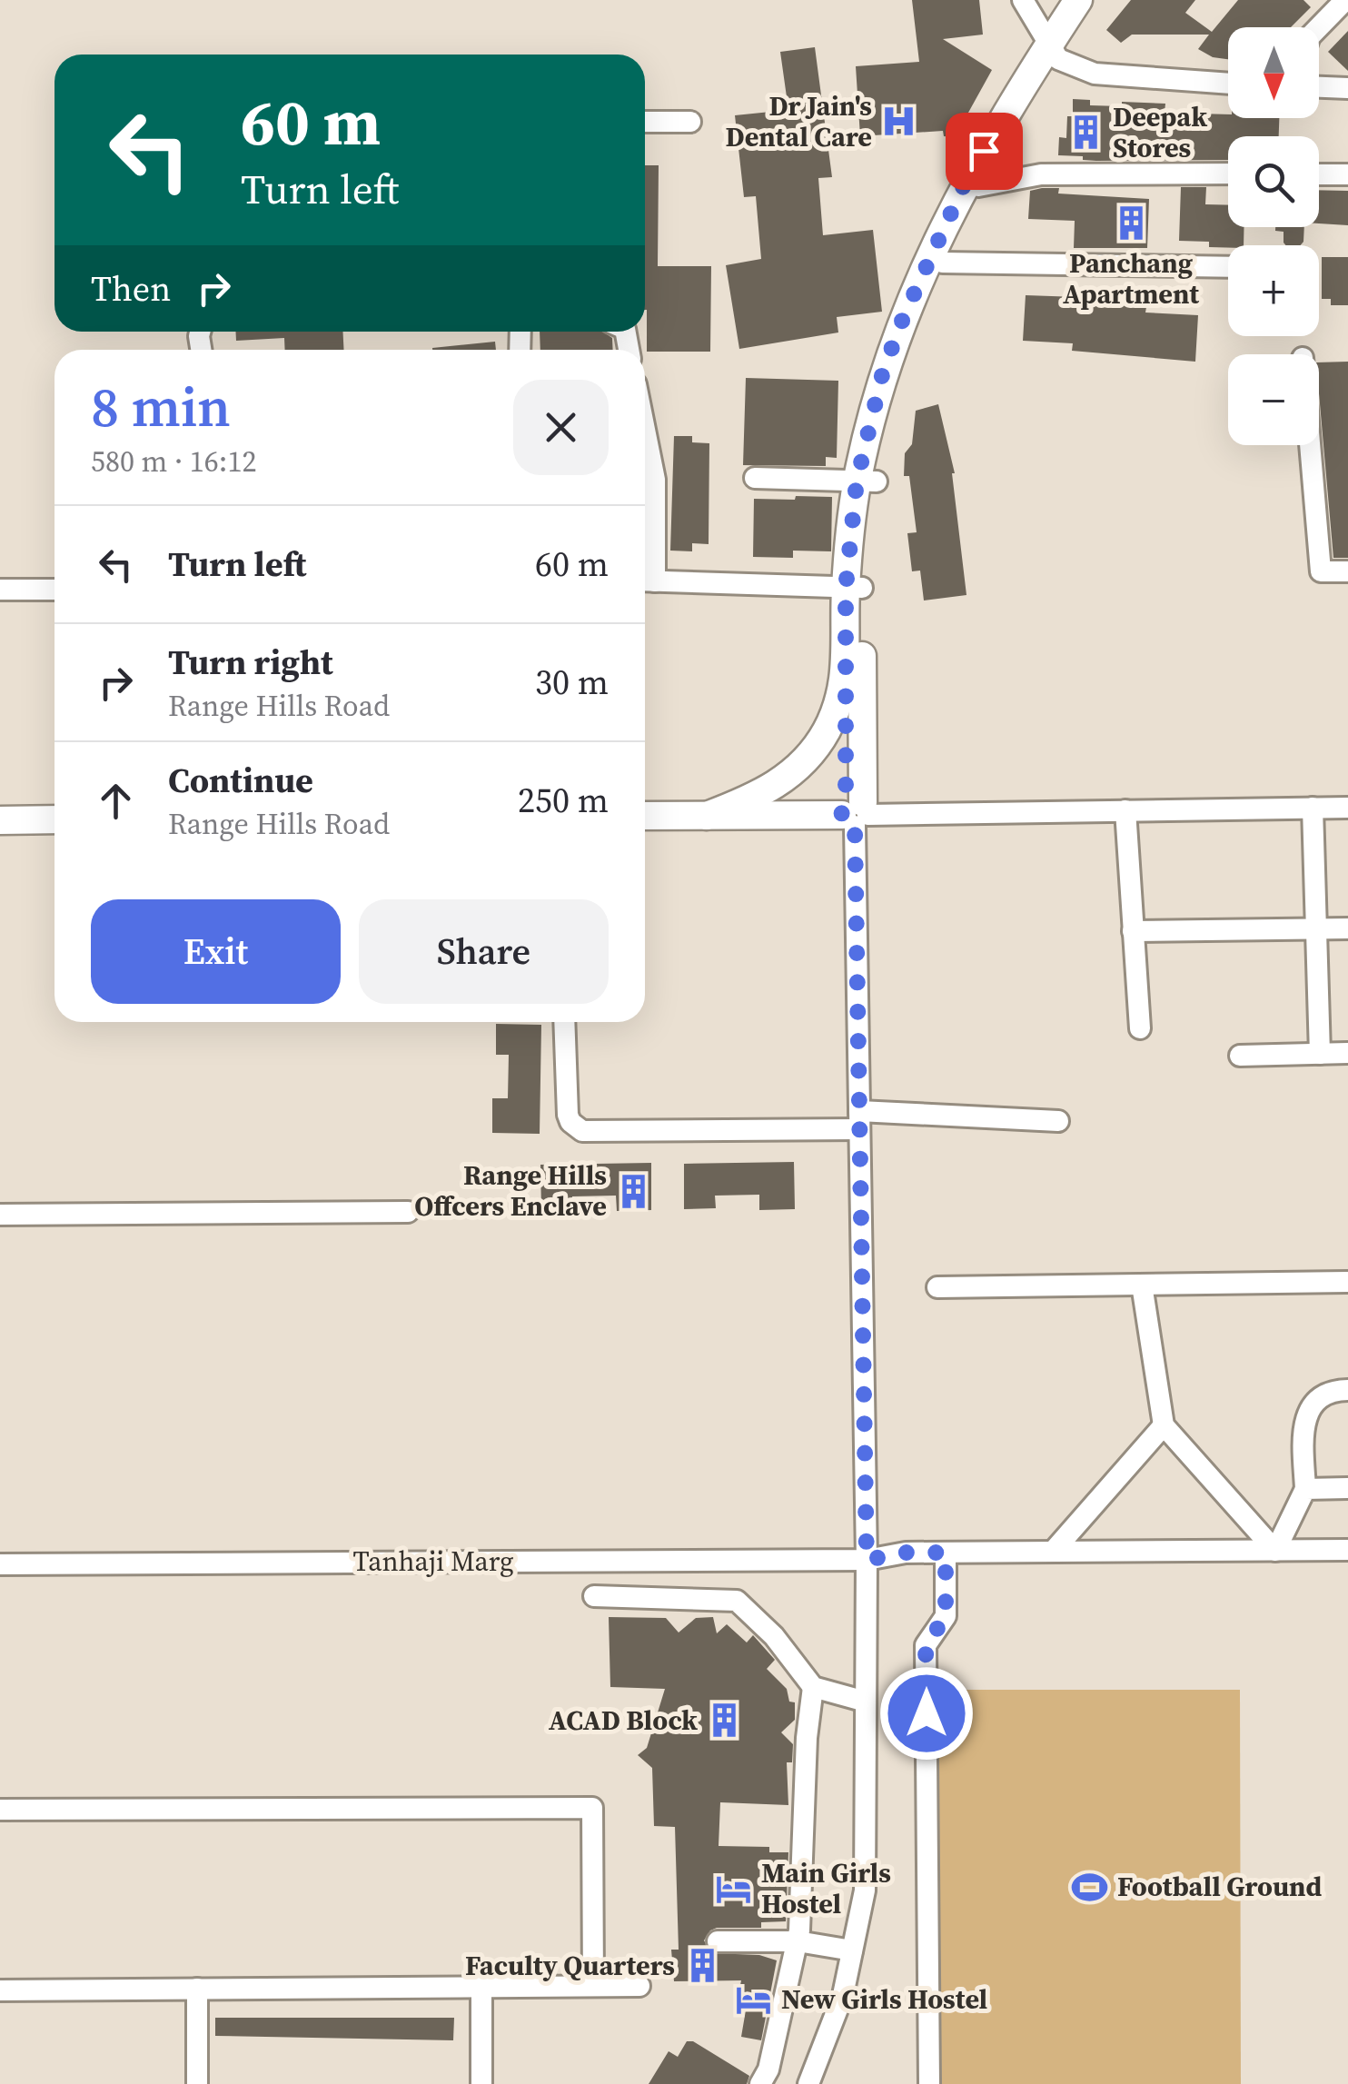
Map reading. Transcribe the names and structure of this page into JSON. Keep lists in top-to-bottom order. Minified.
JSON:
{"streets":{"street":["Tanhaji Marg"]},"places":{"hospital":["Dr Jain's Dental Care"],"building":["Deepak Stores","Panchang Apartment","Range Hills Offcers Enclave","ACAD Block","Faculty Quarters"],"sports":["Football Ground"],"hotel":["Main Girls Hostel","New Girls Hostel"]},"north":"bottom","page":{"map_buttons":["+","−"],"turn":["60 m","Turn left"],"then":"Then","heading":["8 min","580 m · 16:12"],"list":[{"name":"Turn left","value":"60 m"},{"name":"Turn right","note":"Range Hills Road","value":"30 m"},{"name":"Continue","note":"Range Hills Road","value":"250 m"}],"buttons":["Exit","Share"]}}
